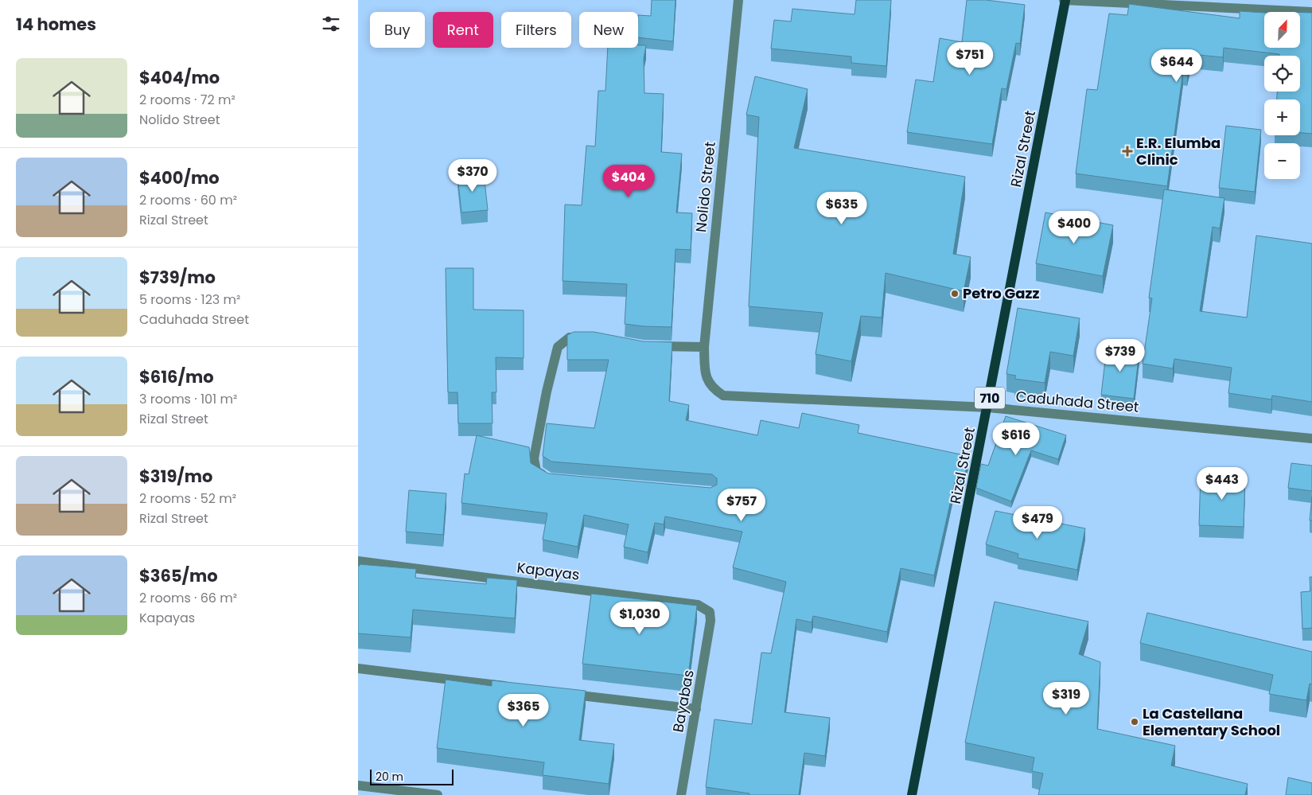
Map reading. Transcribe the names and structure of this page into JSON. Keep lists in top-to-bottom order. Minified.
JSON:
{"streets":{"main road":["Rizal Street","710"],"street":["Nolido Street","Caduhada Street","Kapayas","Bayabas"]},"crossings":[["Rizal Street","Caduhada Street"],["Nolido Street","Caduhada Street"],["Kapayas","Bayabas"]],"places":{"health":["E.R. Elumba Clinic"],"other":["Petro Gazz","La Castellana Elementary School"]},"scale_bar":"20 m","north":"top right","page":{"heading":"14 homes","map_buttons":["+","−"],"chip":["Buy","Rent","Filters","New"],"price":["$751","$644","$370","$404","$635","$400","$739","$616","$443","$757","$479","$1,030","$319","$365"],"list":[{"name":"$404/mo","note":"2 rooms · 72 m² · Nolido Street"},{"name":"$400/mo","note":"2 rooms · 60 m² · Rizal Street"},{"name":"$739/mo","note":"5 rooms · 123 m² · Caduhada Street"},{"name":"$616/mo","note":"3 rooms · 101 m² · Rizal Street"},{"name":"$319/mo","note":"2 rooms · 52 m² · Rizal Street"},{"name":"$365/mo","note":"2 rooms · 66 m² · Kapayas"}],"scale":"20 m"}}
